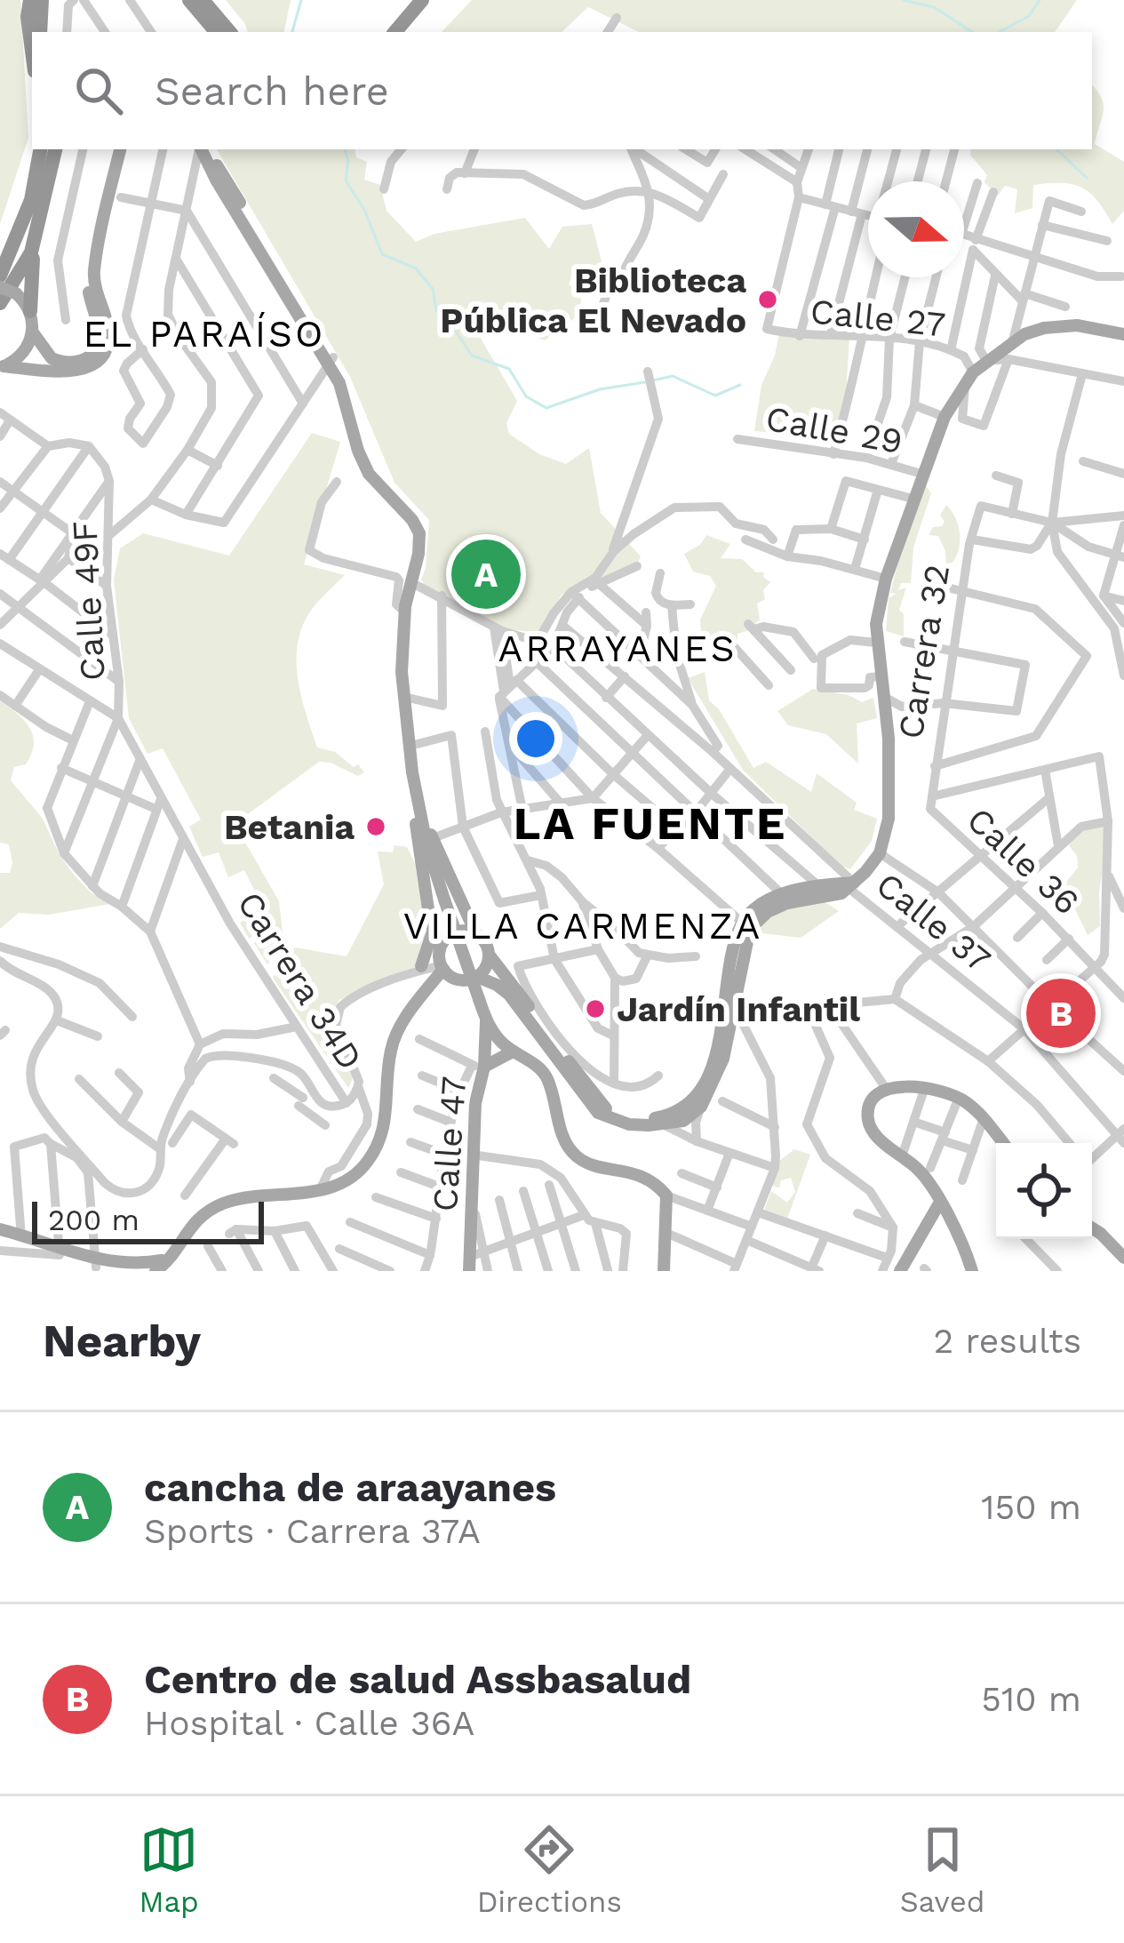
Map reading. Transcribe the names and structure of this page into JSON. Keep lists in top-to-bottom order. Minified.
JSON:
{"streets":{"main road":["Calle 47"],"street":["Calle 27","Calle 29","Calle 49F","Carrera 32","Calle 36","Calle 37","Carrera 34D"]},"crossings":[["Calle 49F","Carrera 34D"],["Carrera 32","Calle 36"]],"districts":["EL PARAÍSO","ARRAYANES","LA FUENTE","VILLA CARMENZA"],"places":["Biblioteca Pública El Nevado","Betania","Jardín Infantil"],"scale_bar":"200 m","north":"right","page":{"search":"Search here","pins":["A","B"],"scale":"200 m","heading":["Nearby","2 results"],"list":[{"mark":"A","name":"cancha de araayanes","note":"Sports · Carrera 37A","value":"150 m"},{"mark":"B","name":"Centro de salud Assbasalud","note":"Hospital · Calle 36A","value":"510 m"}],"nav":["Map","Directions","Saved"]}}
